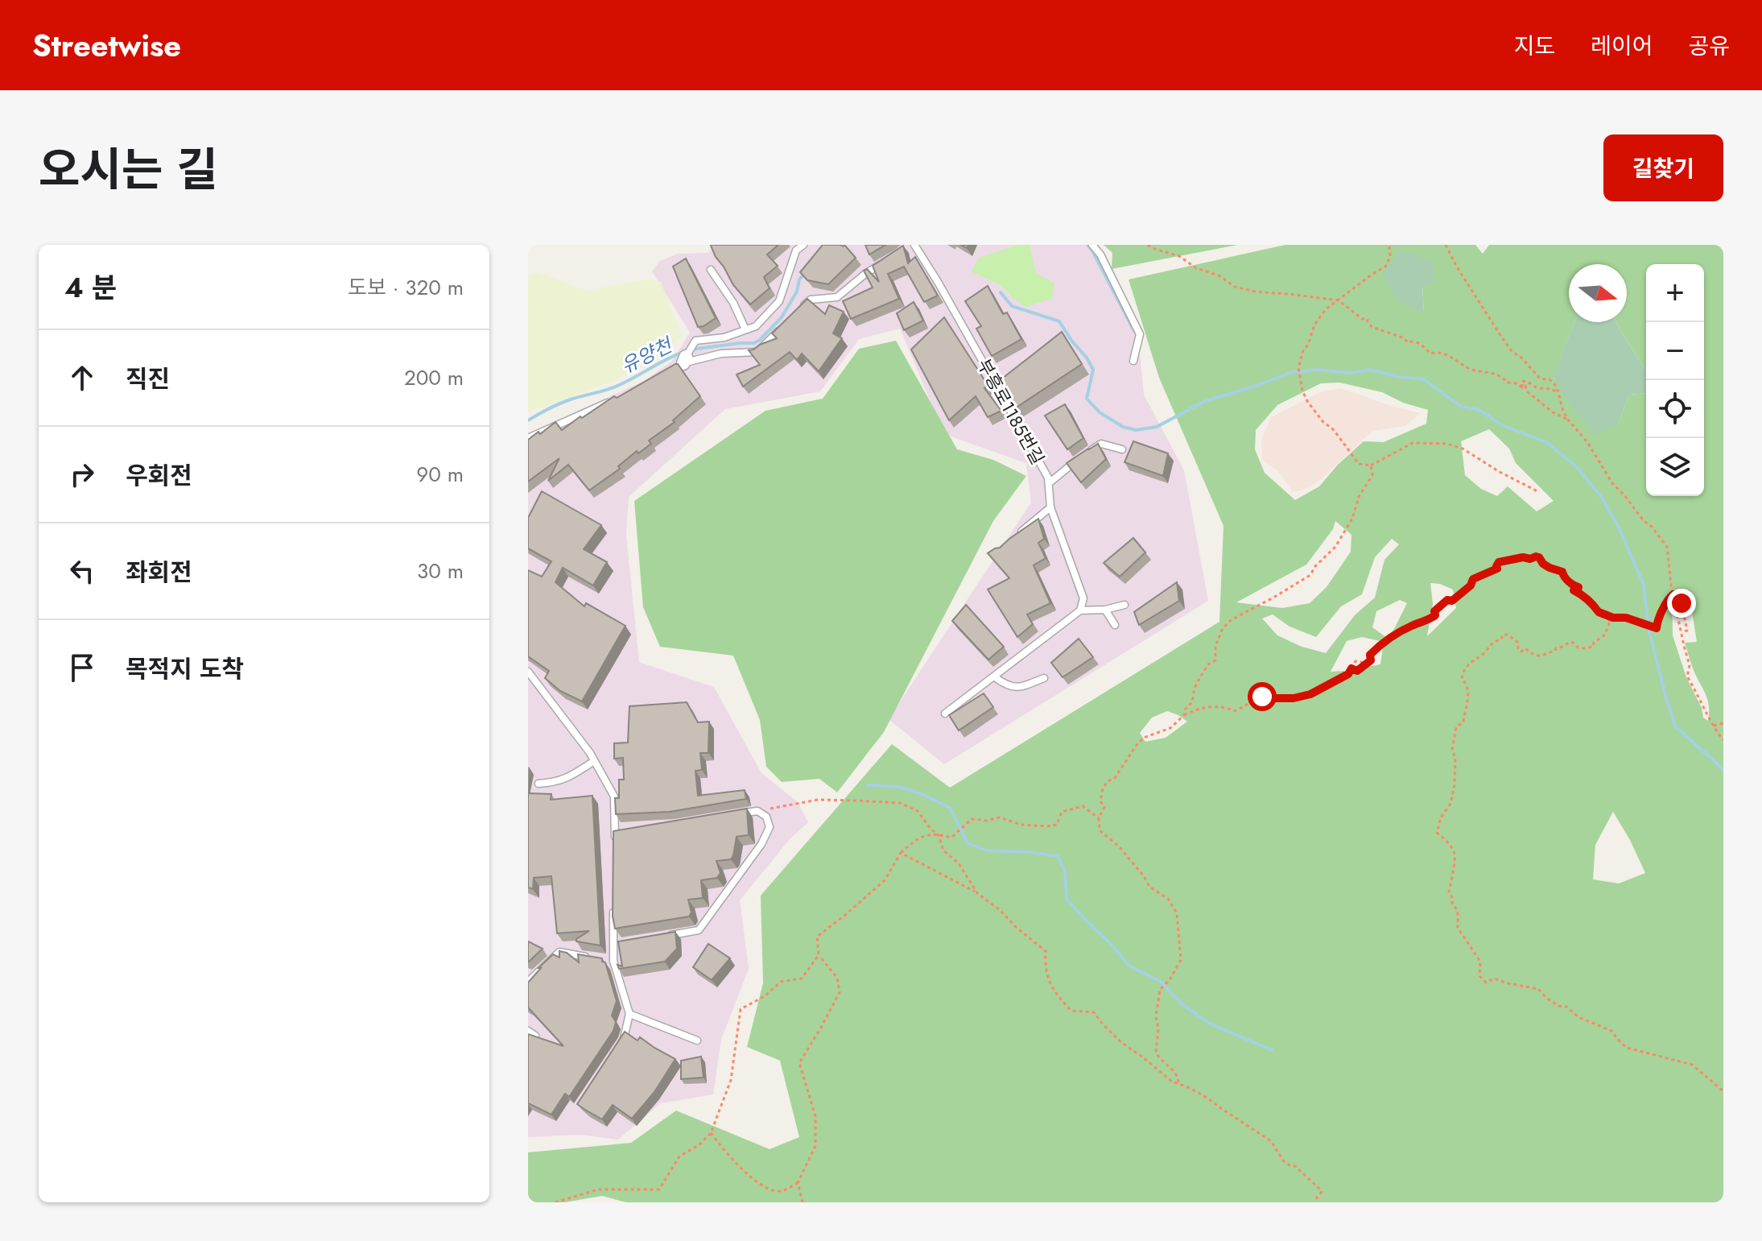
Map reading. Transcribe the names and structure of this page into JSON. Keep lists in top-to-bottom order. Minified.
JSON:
{"streets":{"lane":["부흥로1185번길"]},"water":["유양천"],"north":"right","page":{"header":"Streetwise","nav":["지도","레이어","공유"],"title":"오시는 길","buttons":"길찾기","heading":["4 분","도보 · 320 m"],"map_buttons":["+","−"],"list":[["직진","200 m"],["우회전","90 m"],["좌회전","30 m"],"목적지 도착"]}}
